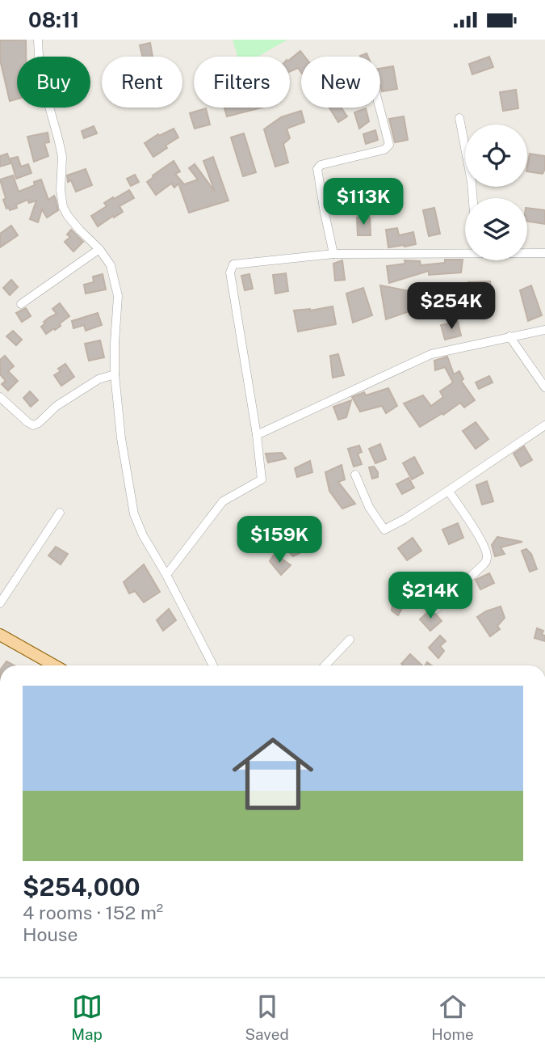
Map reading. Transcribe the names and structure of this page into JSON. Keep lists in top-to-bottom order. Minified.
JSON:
{"page":{"status":"08:11","chip":["Buy","Rent","Filters","New"],"price":["$113K","$254K","$159K","$214K"],"list":[{"name":"$254,000","note":"4 rooms · 152 m² · House"}],"tabs":["Map","Saved","Home"]}}
